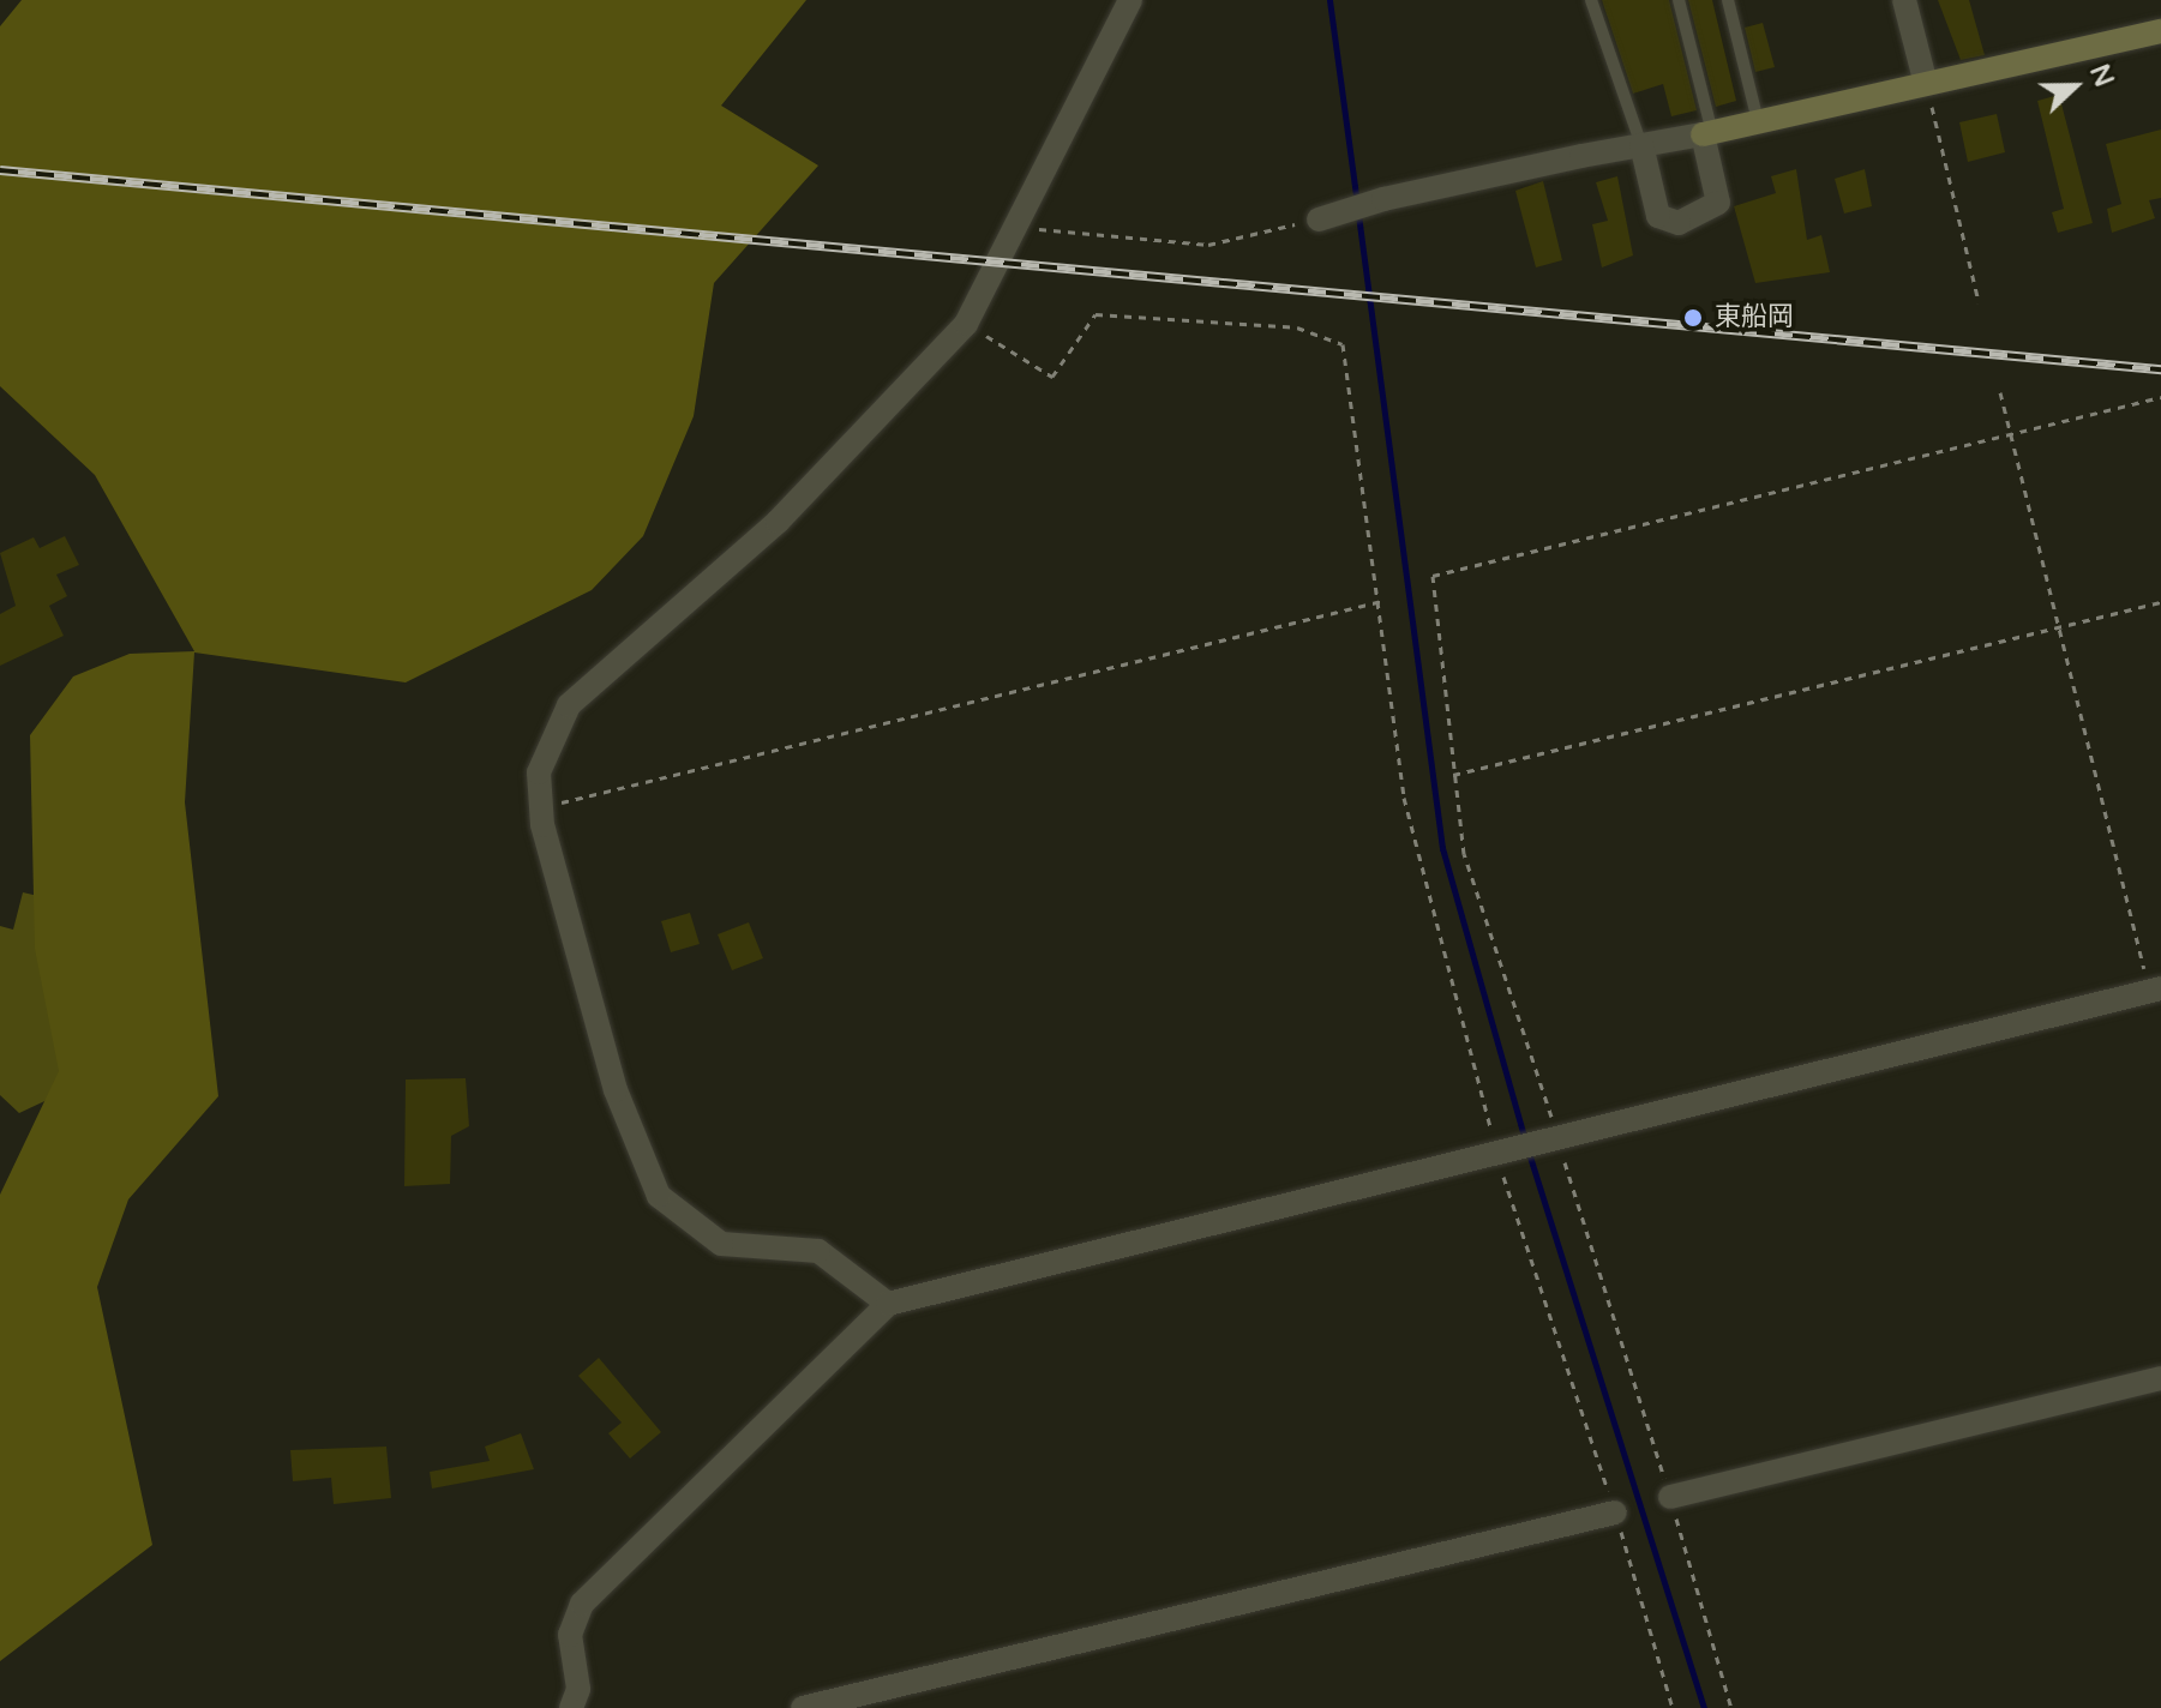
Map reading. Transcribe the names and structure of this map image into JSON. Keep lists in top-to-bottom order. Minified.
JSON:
{"places":["東船岡"],"north":"right"}
